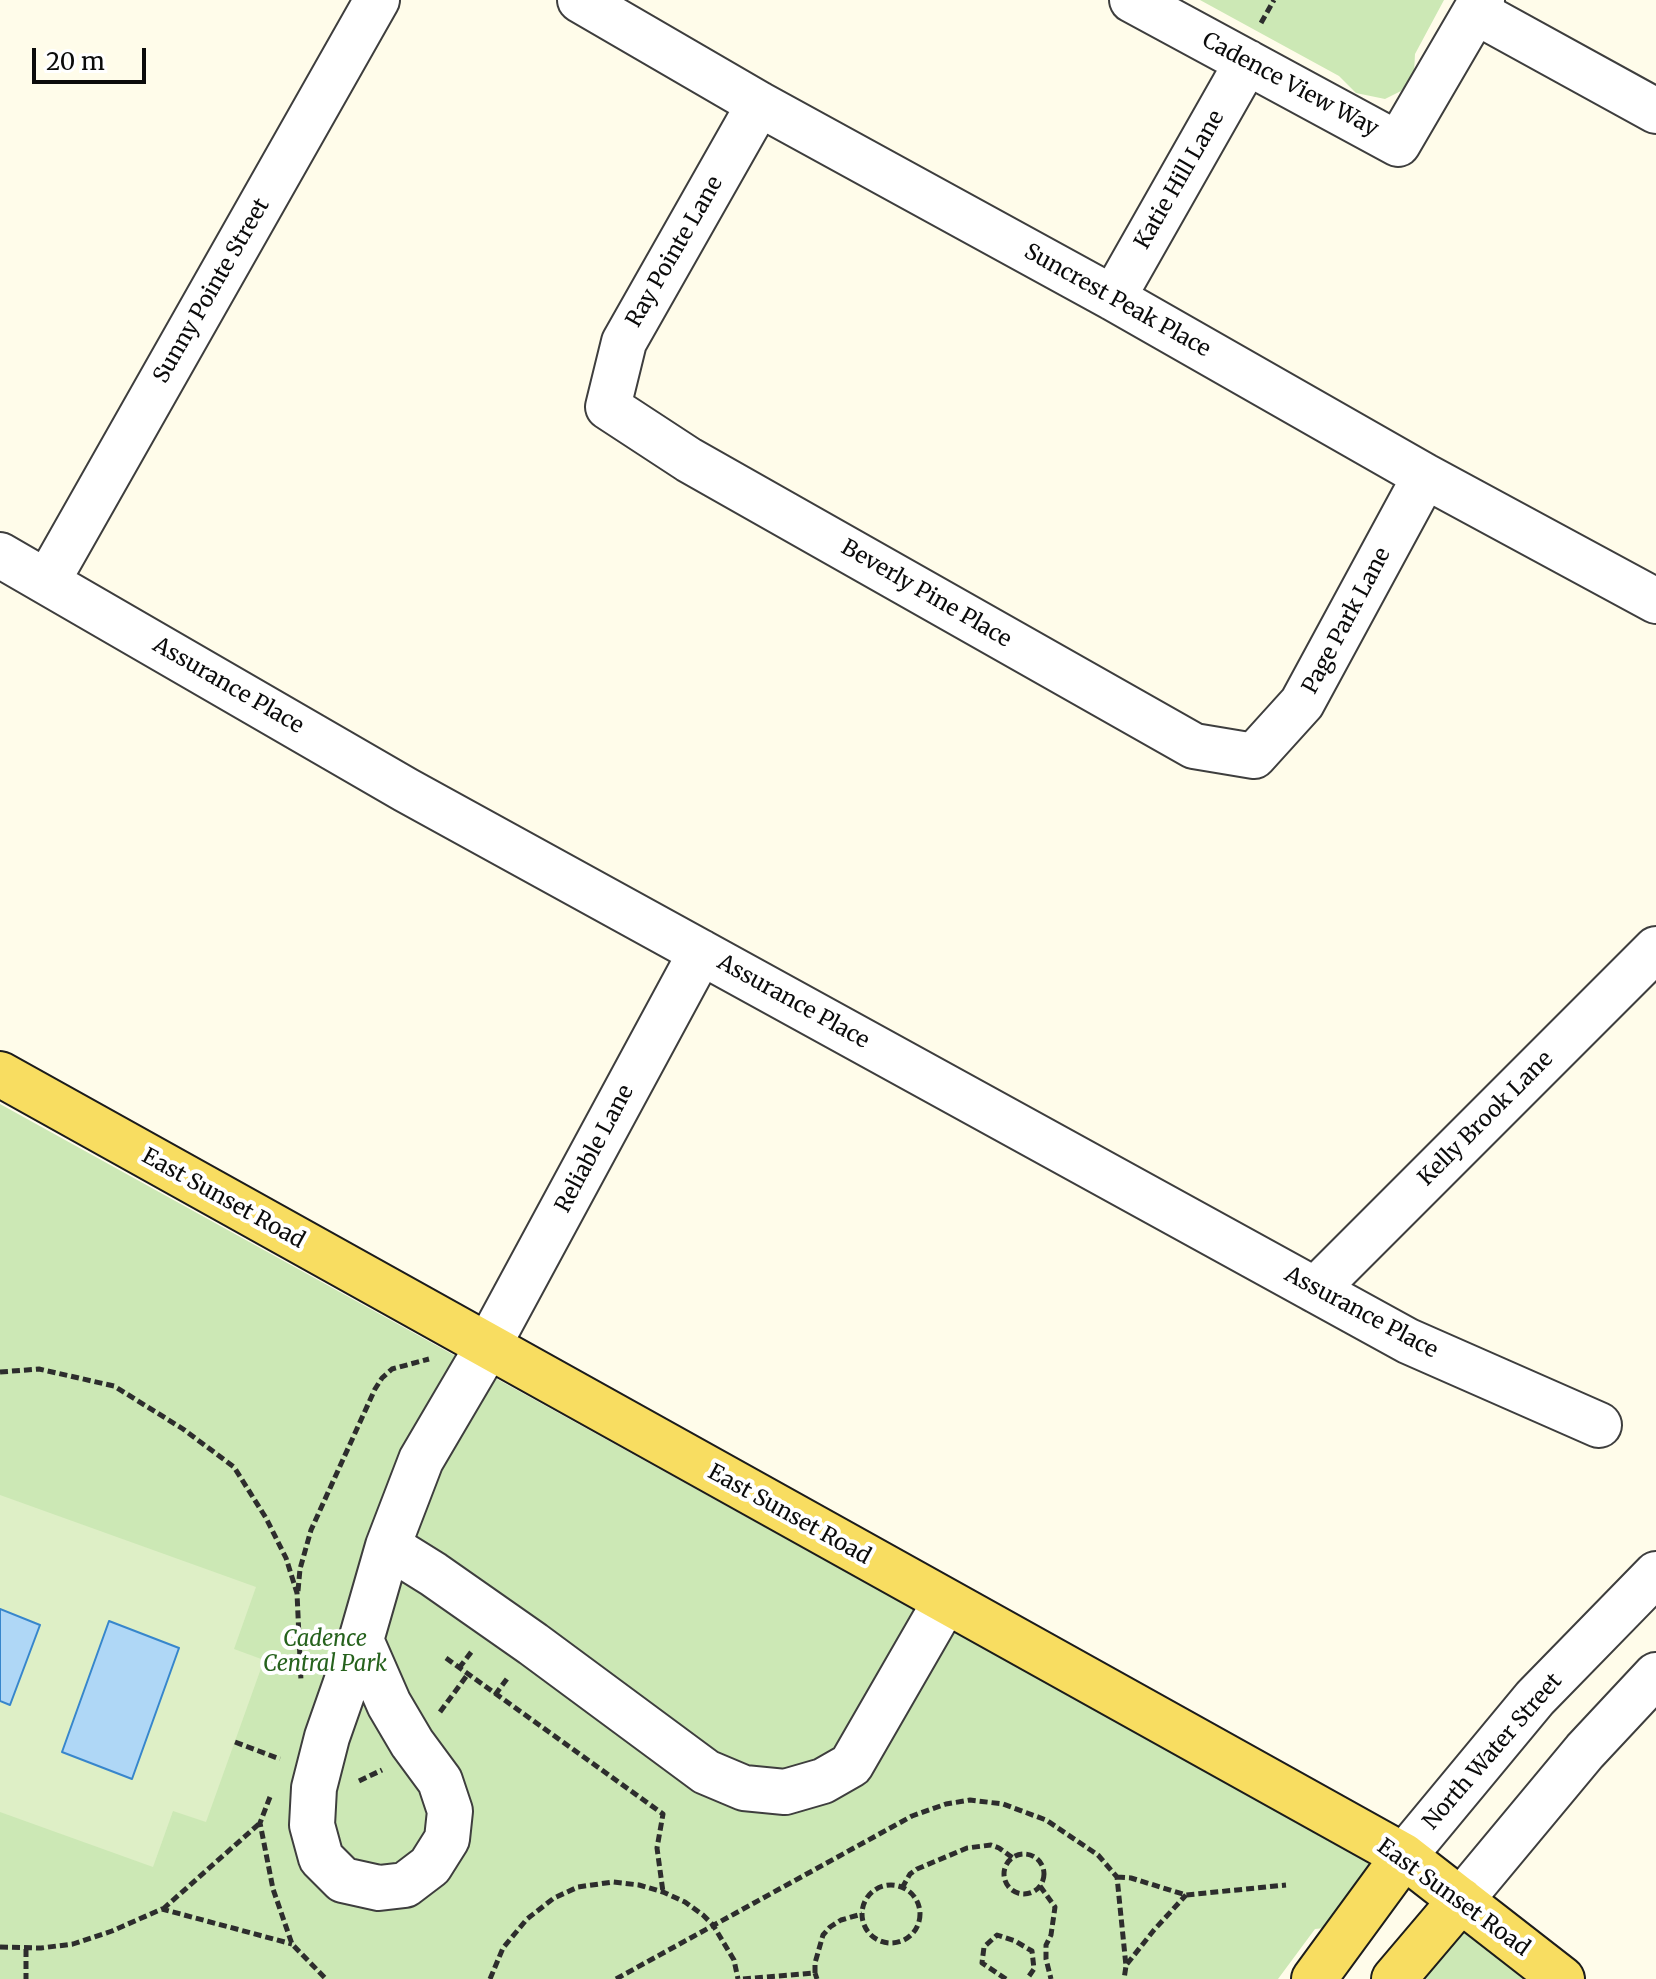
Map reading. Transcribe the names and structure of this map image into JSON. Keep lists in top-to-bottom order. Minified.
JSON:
{"streets":{"main road":["East Sunset Road","North Water Street"],"street":["Cadence View Way","Katie Hill Lane","Ray Pointe Lane","Sunny Pointe Street","Suncrest Peak Place","Beverly Pine Place","Page Park Lane","Assurance Place","Kelly Brook Lane","Reliable Lane"]},"crossings":[["Cadence View Way","Katie Hill Lane"],["Katie Hill Lane","Suncrest Peak Place"],["Ray Pointe Lane","Suncrest Peak Place"],["Ray Pointe Lane","Beverly Pine Place"],["Sunny Pointe Street","Assurance Place"],["Suncrest Peak Place","Page Park Lane"],["Beverly Pine Place","Page Park Lane"],["Assurance Place","Kelly Brook Lane"],["Assurance Place","Reliable Lane"],["Reliable Lane","East Sunset Road"],["East Sunset Road","North Water Street"]],"parks":["Cadence Central Park"],"scale_bar":"20 m"}
